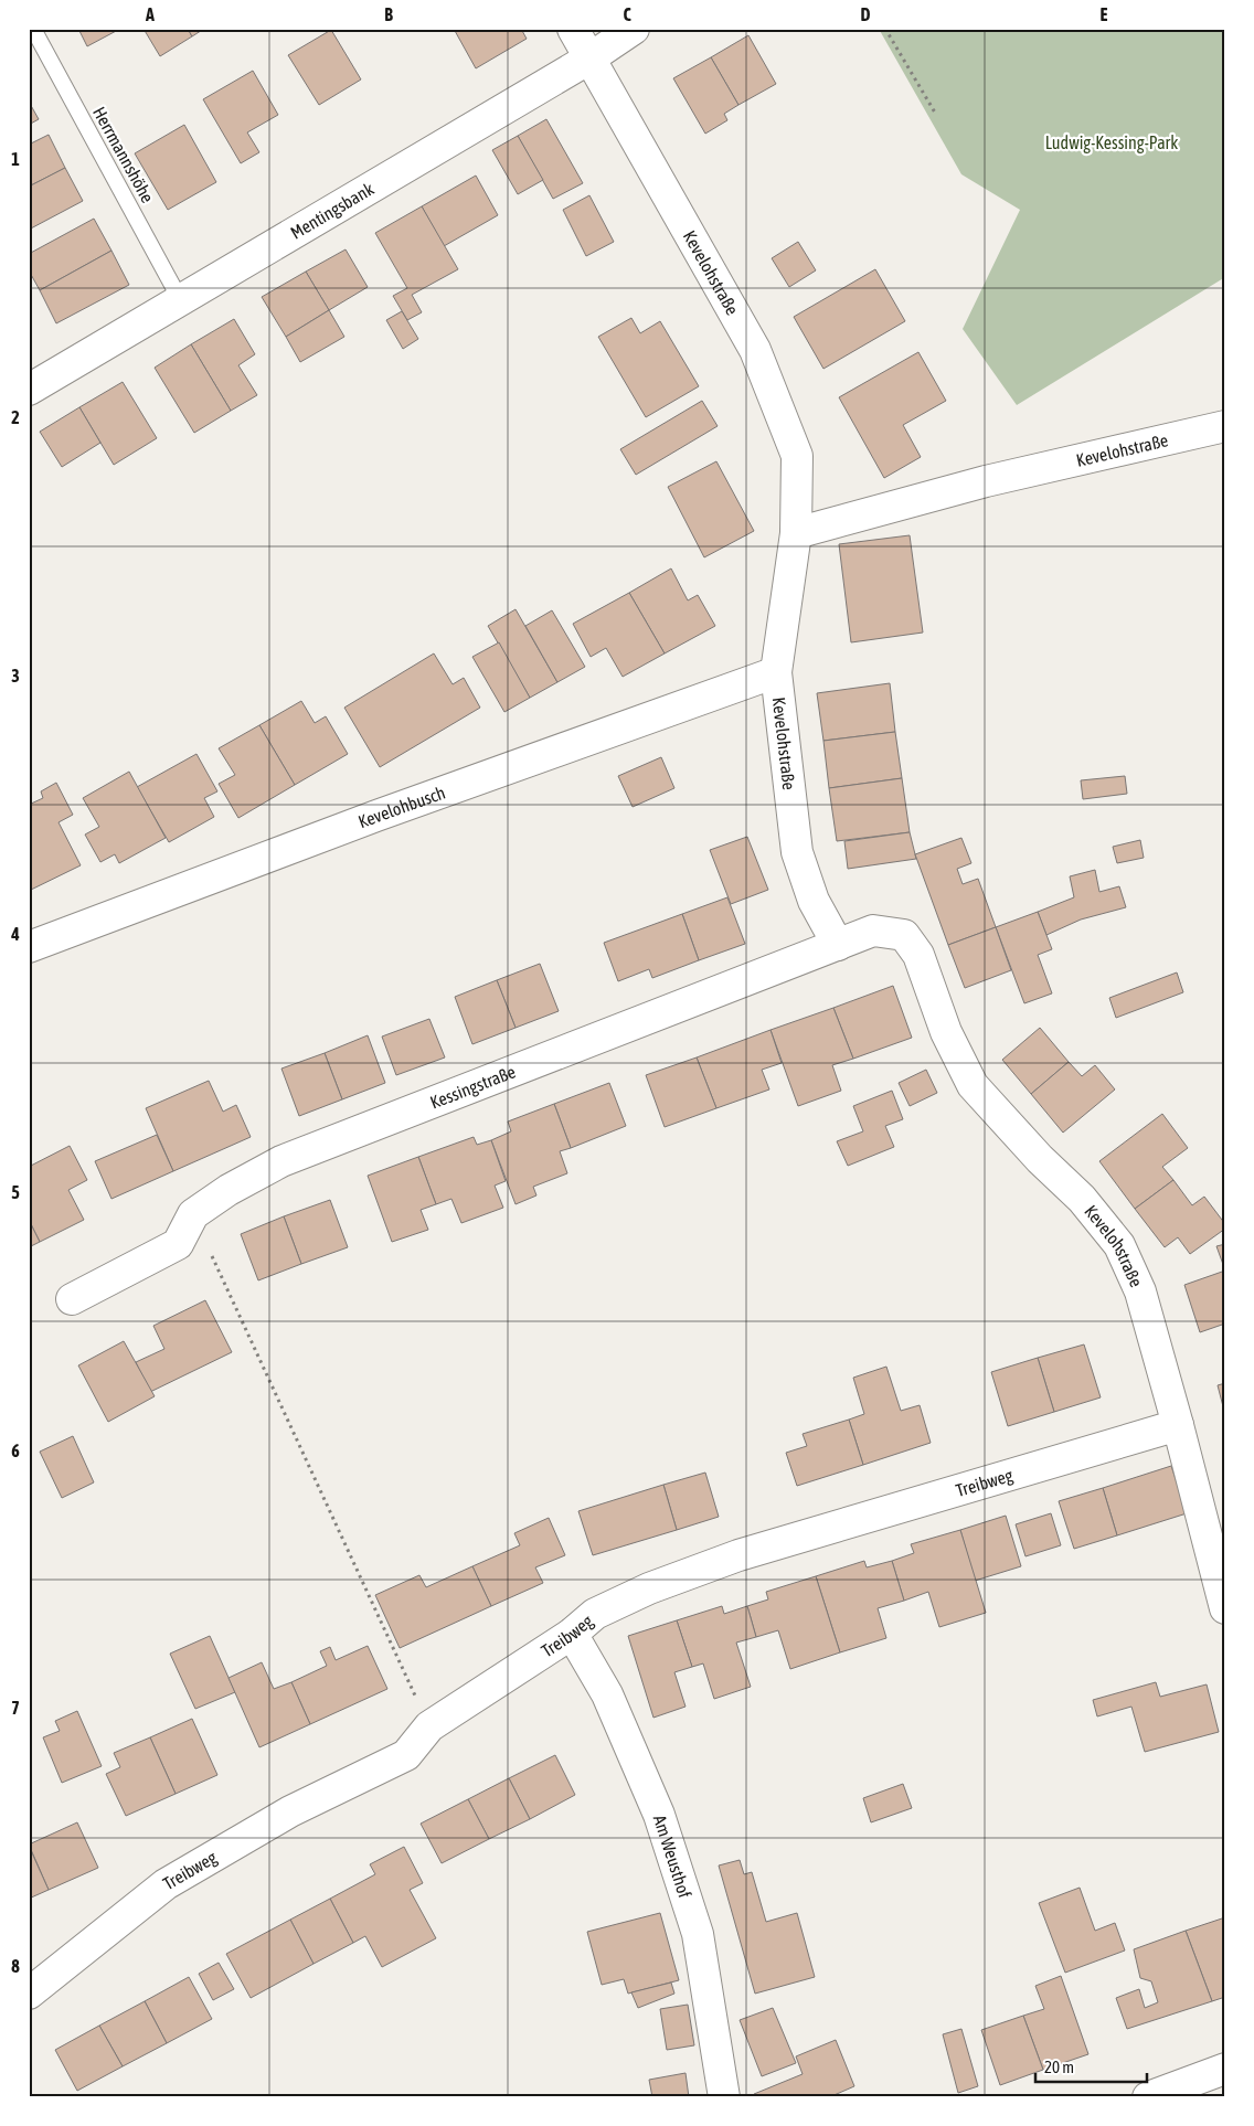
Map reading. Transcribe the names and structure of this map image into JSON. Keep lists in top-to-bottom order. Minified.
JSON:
{"streets":{"street":["Mentingsbank","Kevelohstraße","Kevelohbusch","Kessingstraße","Treibweg","Am Weusthof"],"lane":["Herrmannshöhe"]},"crossings":[["Herrmannshöhe","Mentingsbank"],["Mentingsbank","Kevelohstraße"],["Kevelohstraße","Kevelohbusch"],["Kevelohstraße","Kessingstraße"],["Kevelohstraße","Treibweg"],["Treibweg","Am Weusthof"]],"parks":["Ludwig-Kessing-Park"],"scale_bar":"20 m","grid":{"columns":["A","B","C","D","E"],"rows":["1","2","3","4","5","6","7","8"]}}
